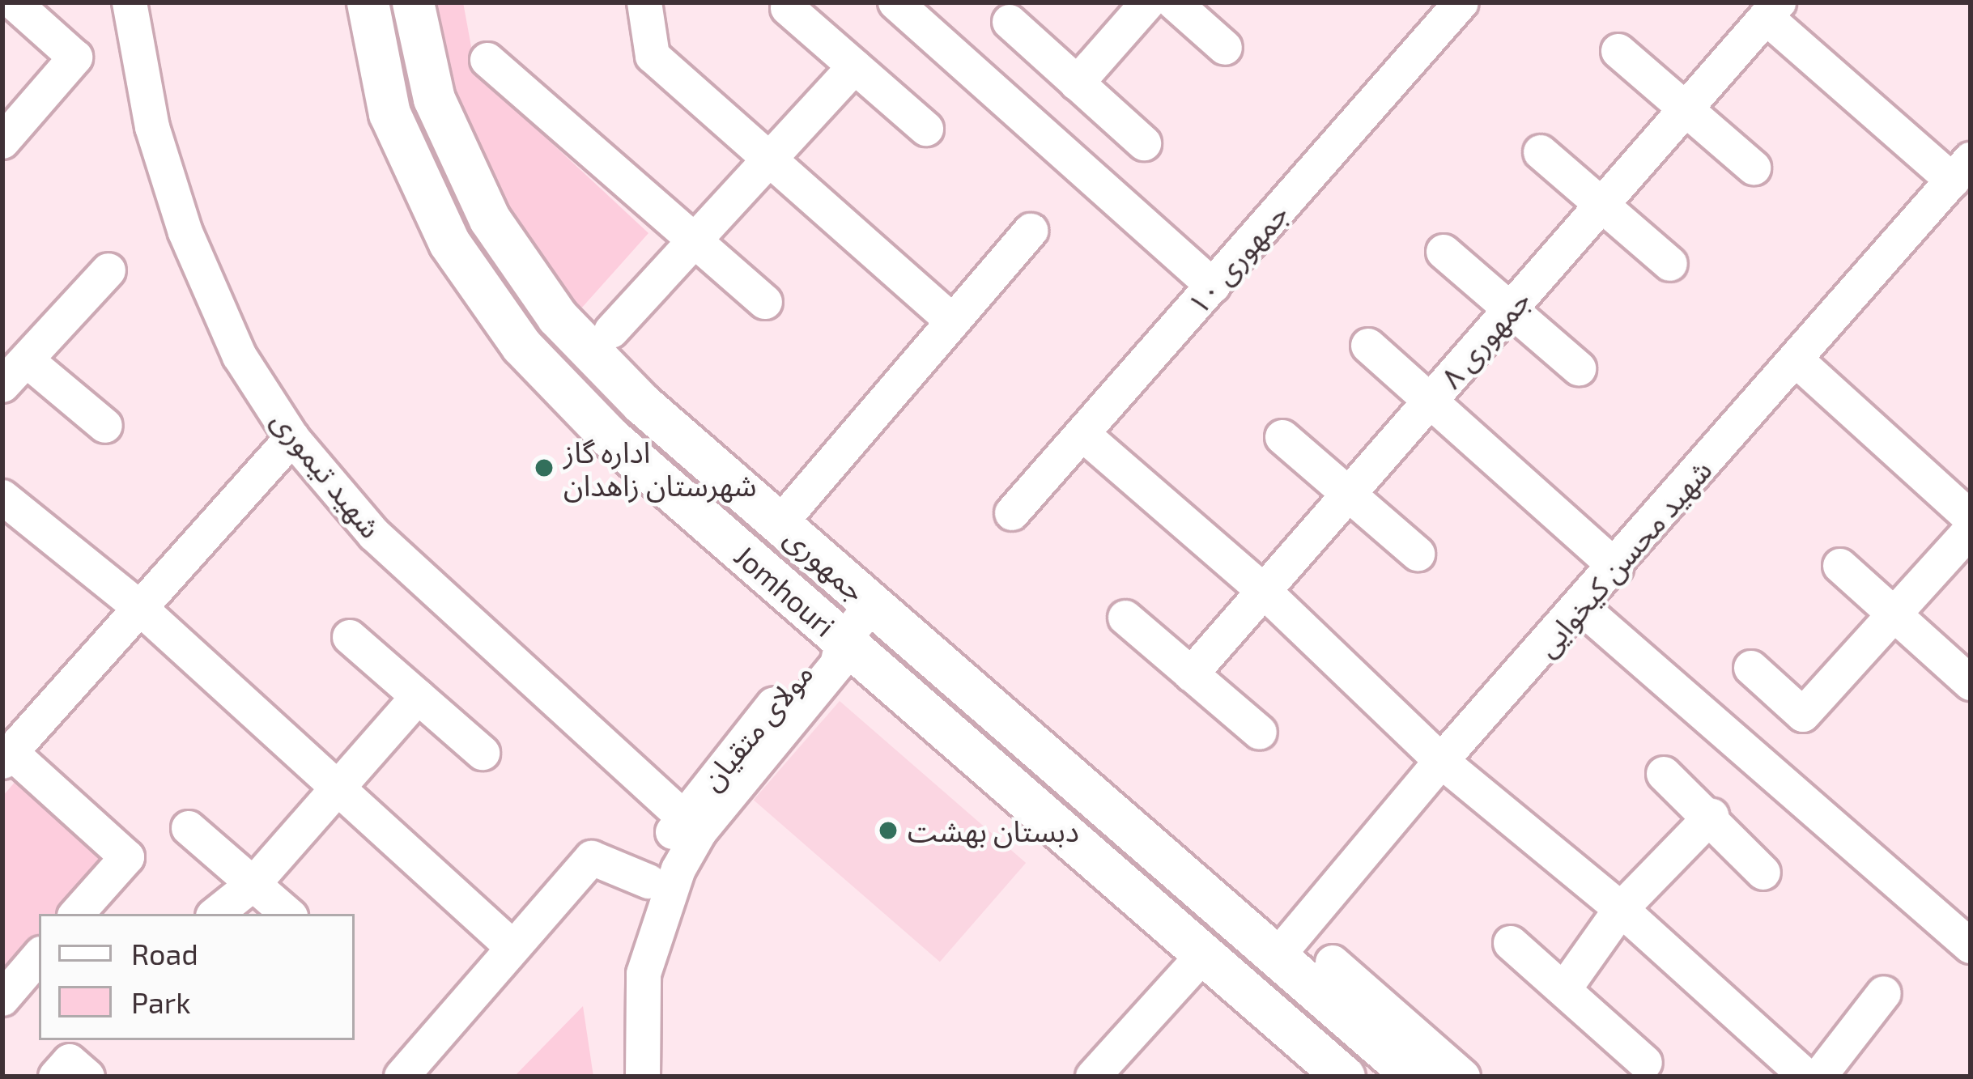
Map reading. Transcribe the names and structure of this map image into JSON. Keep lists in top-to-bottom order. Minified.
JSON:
{"streets":{"main road":["جمهوری","Jomhouri"],"street":["جمهوری ۱۰","جمهوری ۸","شهید تیموری","شهید محسن کیخوایی","مولای متقیان"]},"crossings":[["شهید تیموری","مولای متقیان"],["شهید محسن کیخوایی","جمهوری"],["جمهوری","مولای متقیان"],["Jomhouri","مولای متقیان"]],"places":["اداره گاز شهرستان زاهدان","دبستان بهشت"],"legend":["Road","Park"]}
